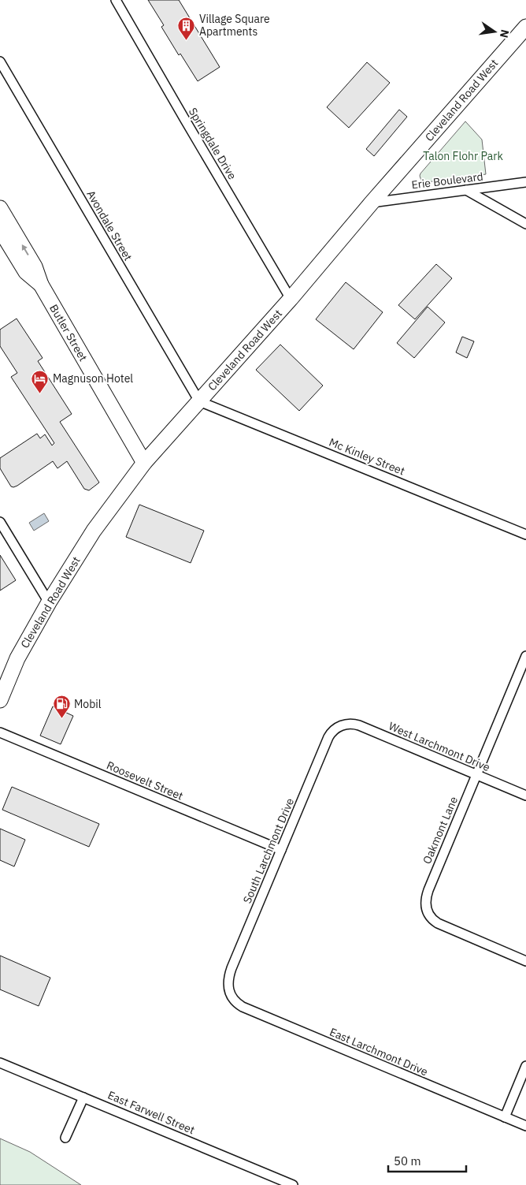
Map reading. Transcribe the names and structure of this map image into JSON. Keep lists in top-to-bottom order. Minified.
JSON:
{"streets":{"main road":["Cleveland Road West","Butler Street"],"street":["Springdale Drive","Erie Boulevard","Avondale Street","Mc Kinley Street","West Larchmont Drive","Roosevelt Street","Oakmont Lane","South Larchmont Drive","East Larchmont Drive","East Farwell Street"]},"crossings":[["Cleveland Road West","Springdale Drive"],["Cleveland Road West","Erie Boulevard"],["Cleveland Road West","Avondale Street"],["Cleveland Road West","Butler Street"],["Cleveland Road West","Mc Kinley Street"],["Avondale Street","Mc Kinley Street"],["West Larchmont Drive","Oakmont Lane"],["West Larchmont Drive","South Larchmont Drive"],["Roosevelt Street","South Larchmont Drive"],["South Larchmont Drive","East Larchmont Drive"]],"parks":["Talon Flohr Park"],"places":{"building":["Village Square Apartments"],"hotel":["Magnuson Hotel"],"fuel station":["Mobil"]},"scale_bar":"50 m","north":"right"}
